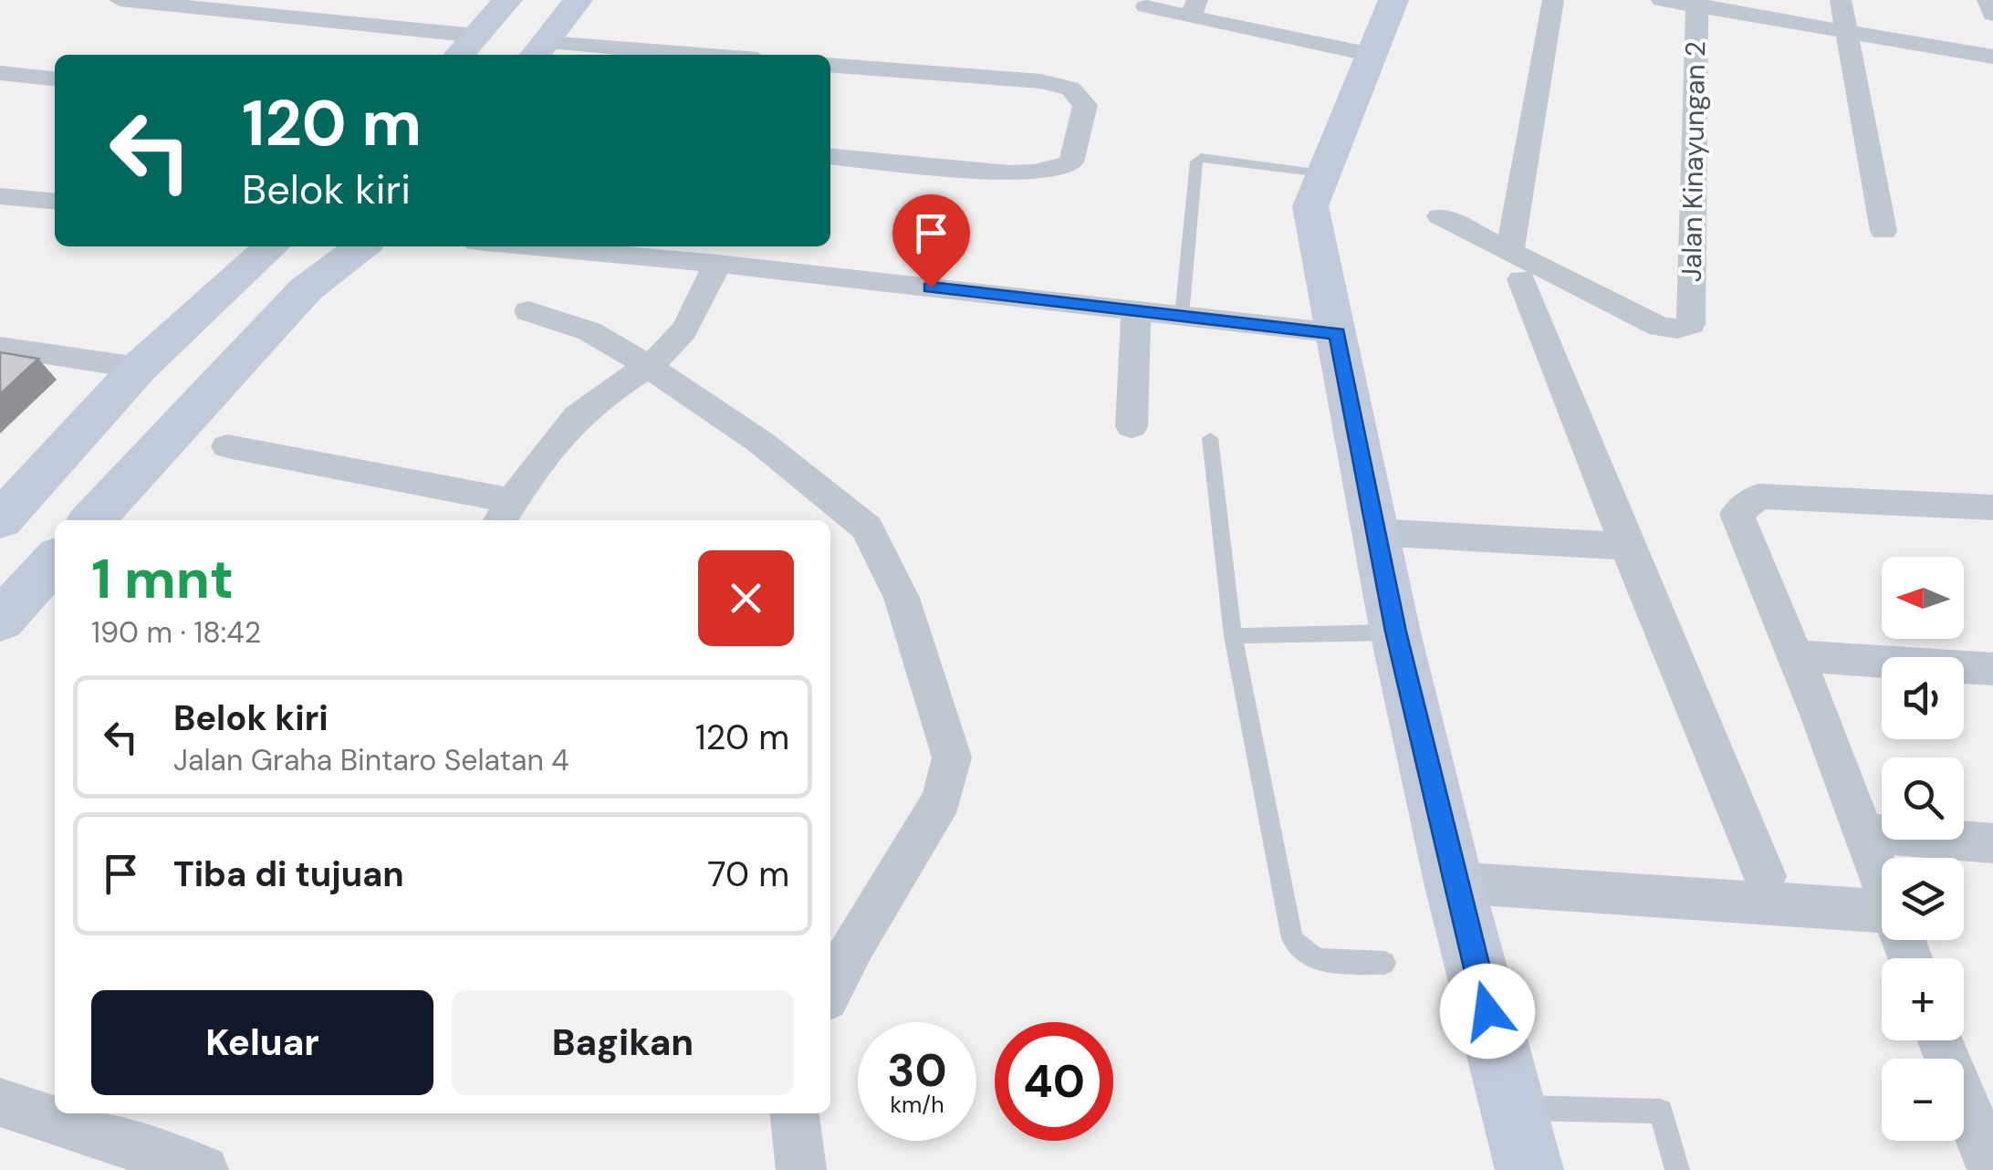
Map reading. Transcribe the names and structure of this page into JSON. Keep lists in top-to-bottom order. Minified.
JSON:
{"streets":{"street":["Jalan Kinayungan 2"]},"north":"left","page":{"turn":["120 m","Belok kiri"],"heading":["1 mnt","190 m · 18:42"],"map_buttons":["+","−"],"list":[{"name":"Belok kiri","note":"Jalan Graha Bintaro Selatan 4","value":"120 m"},{"name":"Tiba di tujuan","value":"70 m"}],"buttons":["Keluar","Bagikan"],"speed":"30 km/h","limit":"40"}}
